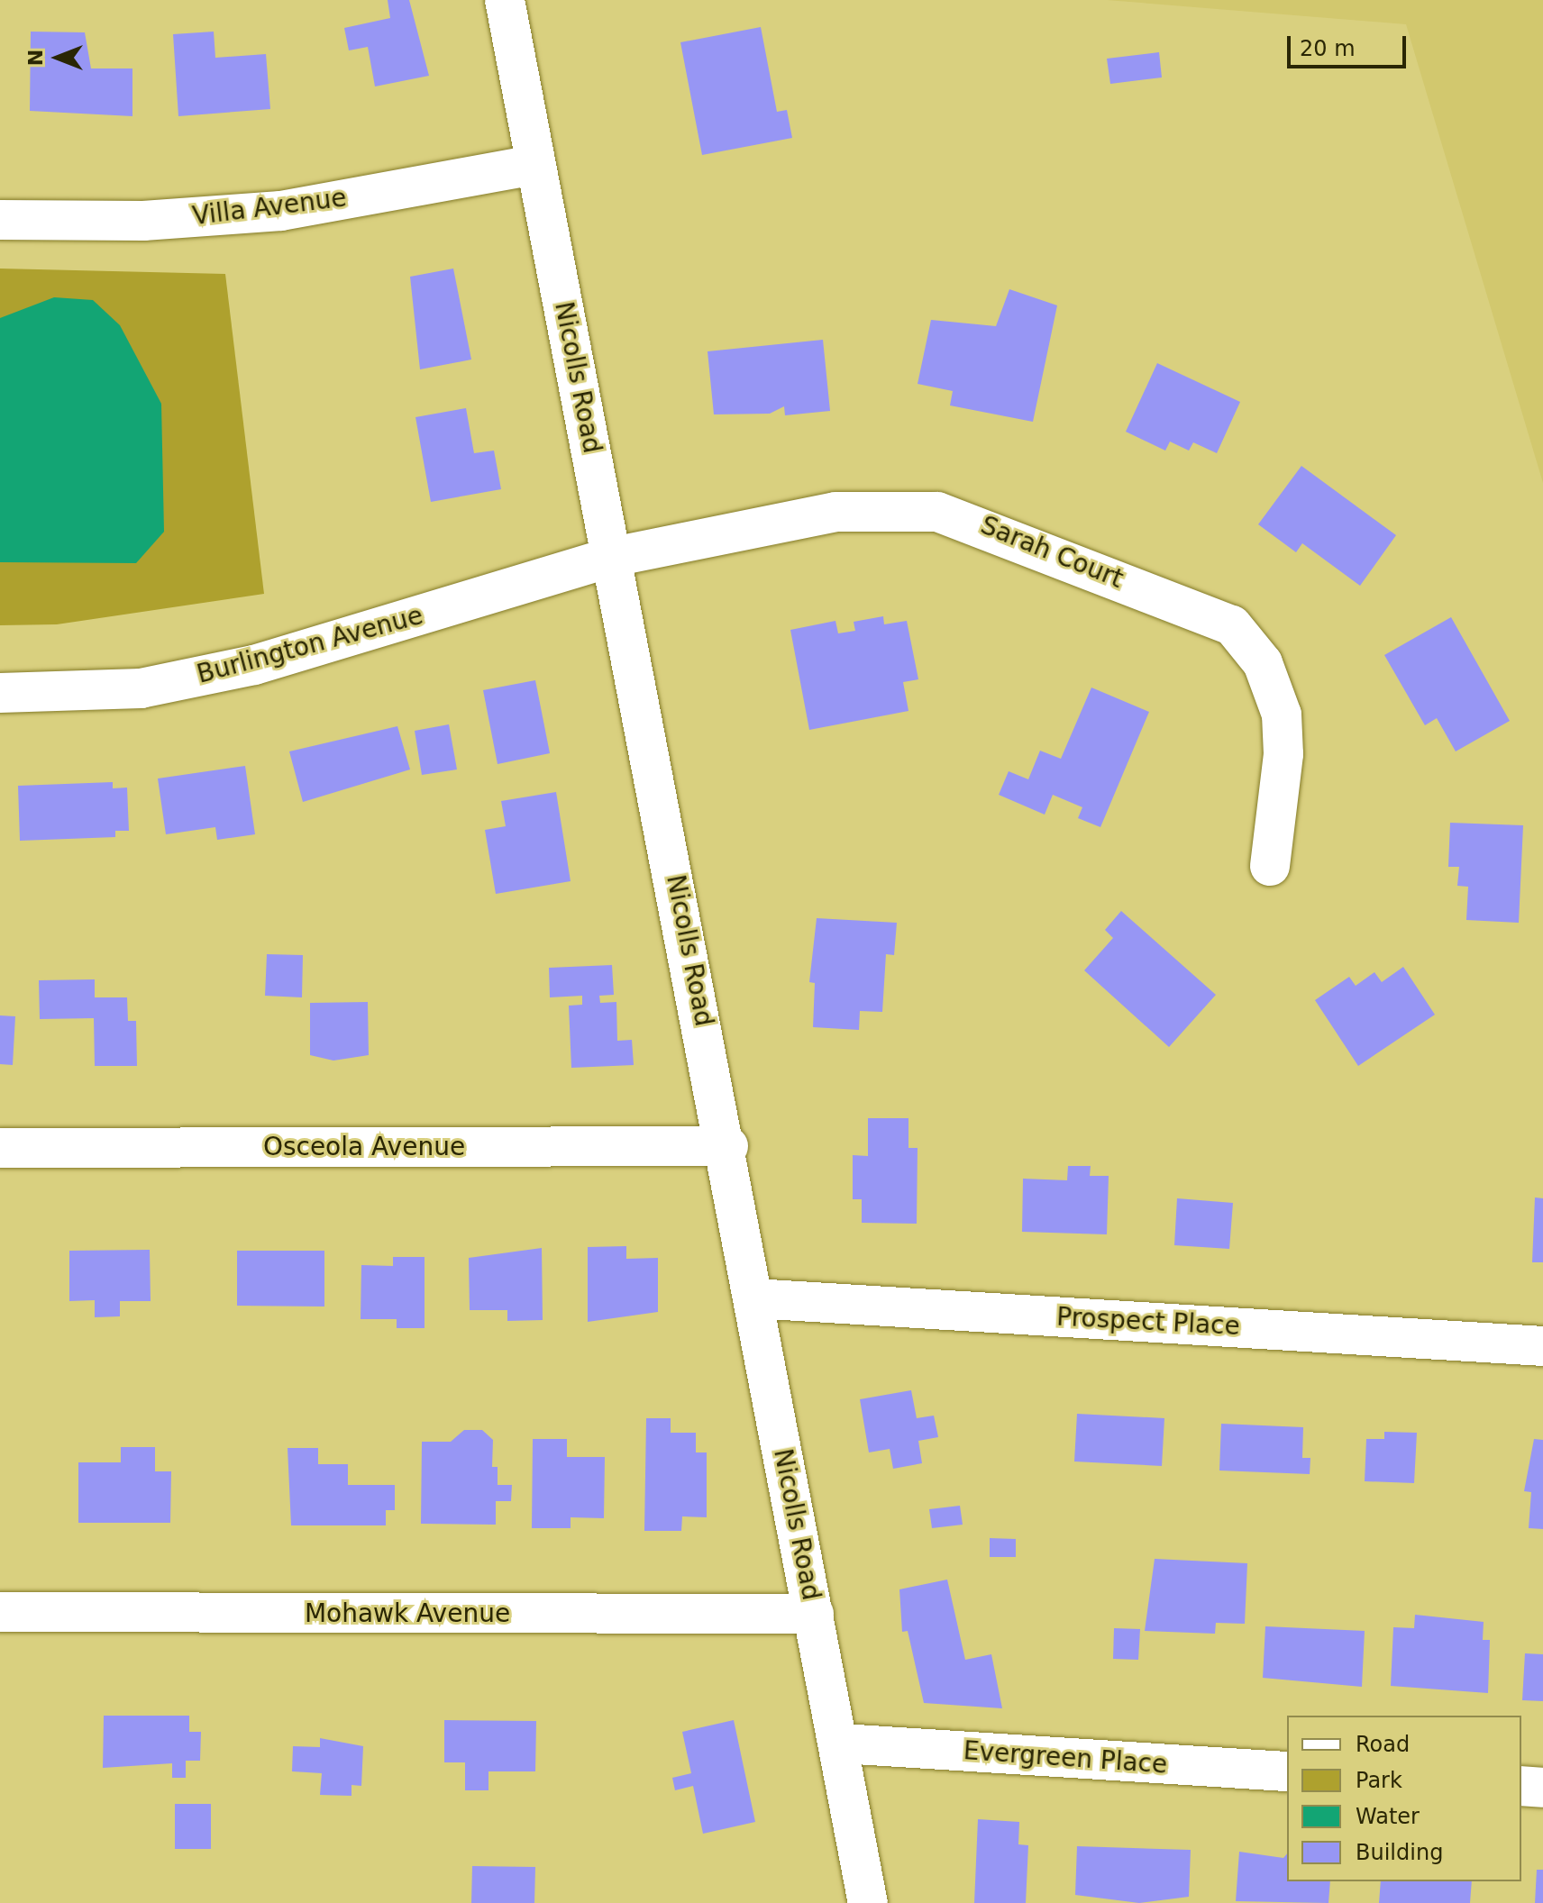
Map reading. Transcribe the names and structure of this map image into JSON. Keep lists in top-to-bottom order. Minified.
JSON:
{"streets":{"street":["Villa Avenue","Nicolls Road","Sarah Court","Burlington Avenue","Osceola Avenue","Prospect Place","Mohawk Avenue","Evergreen Place"]},"crossings":[["Villa Avenue","Nicolls Road"],["Nicolls Road","Sarah Court"],["Nicolls Road","Burlington Avenue"],["Nicolls Road","Osceola Avenue"],["Nicolls Road","Prospect Place"],["Nicolls Road","Mohawk Avenue"],["Nicolls Road","Evergreen Place"],["Sarah Court","Burlington Avenue"]],"legend":["Road","Park","Water","Building"],"scale_bar":"20 m","north":"left"}
